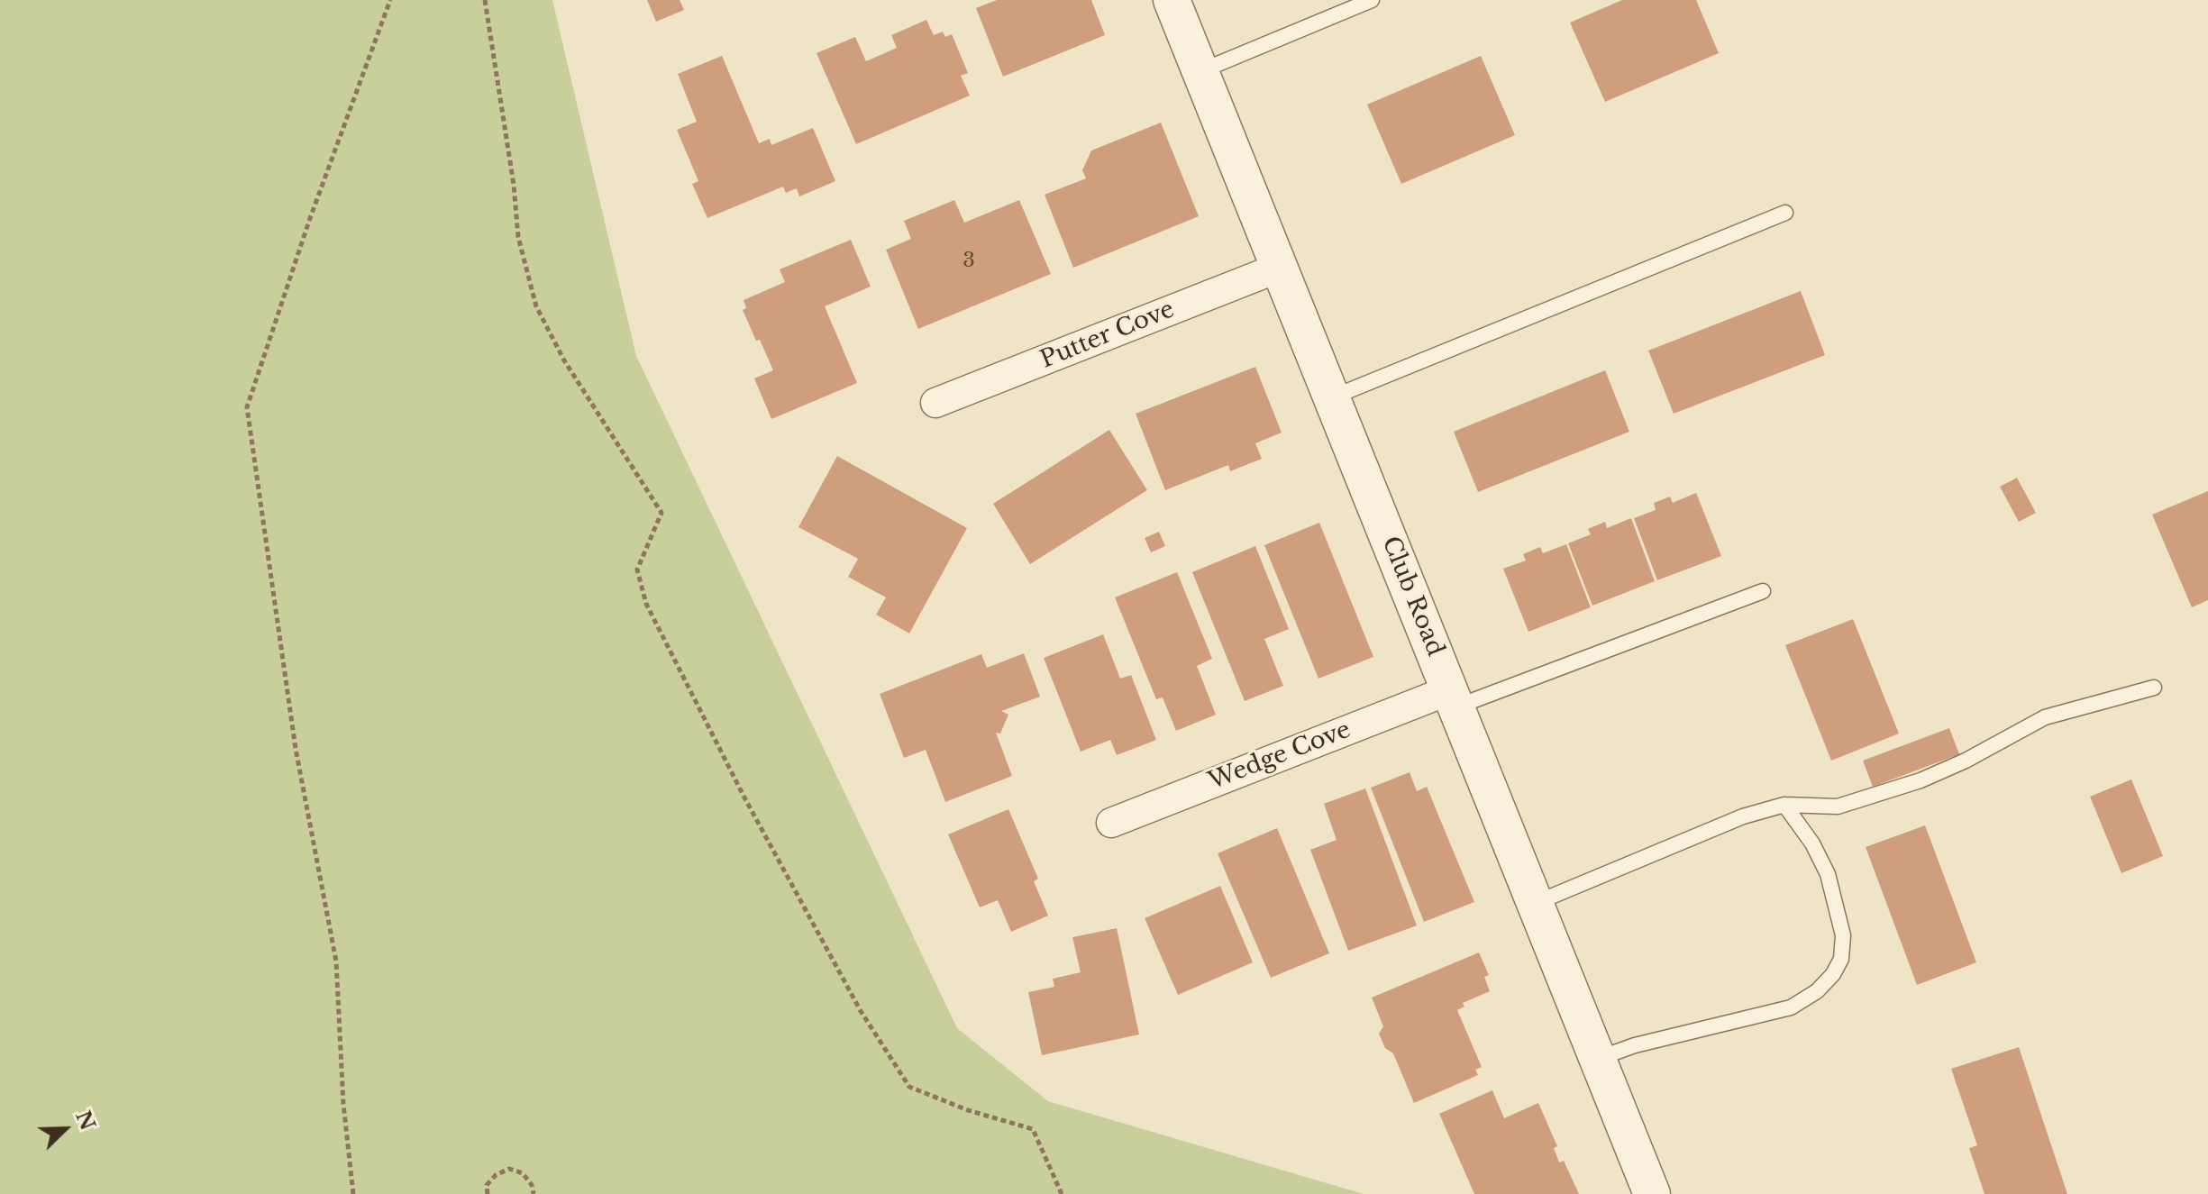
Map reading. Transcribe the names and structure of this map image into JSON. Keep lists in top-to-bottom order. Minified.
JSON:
{"streets":{"street":["Putter Cove","Club Road","Wedge Cove"]},"crossings":[["Putter Cove","Club Road"],["Club Road","Wedge Cove"]],"house_numbers":["3"],"north":"top right"}
